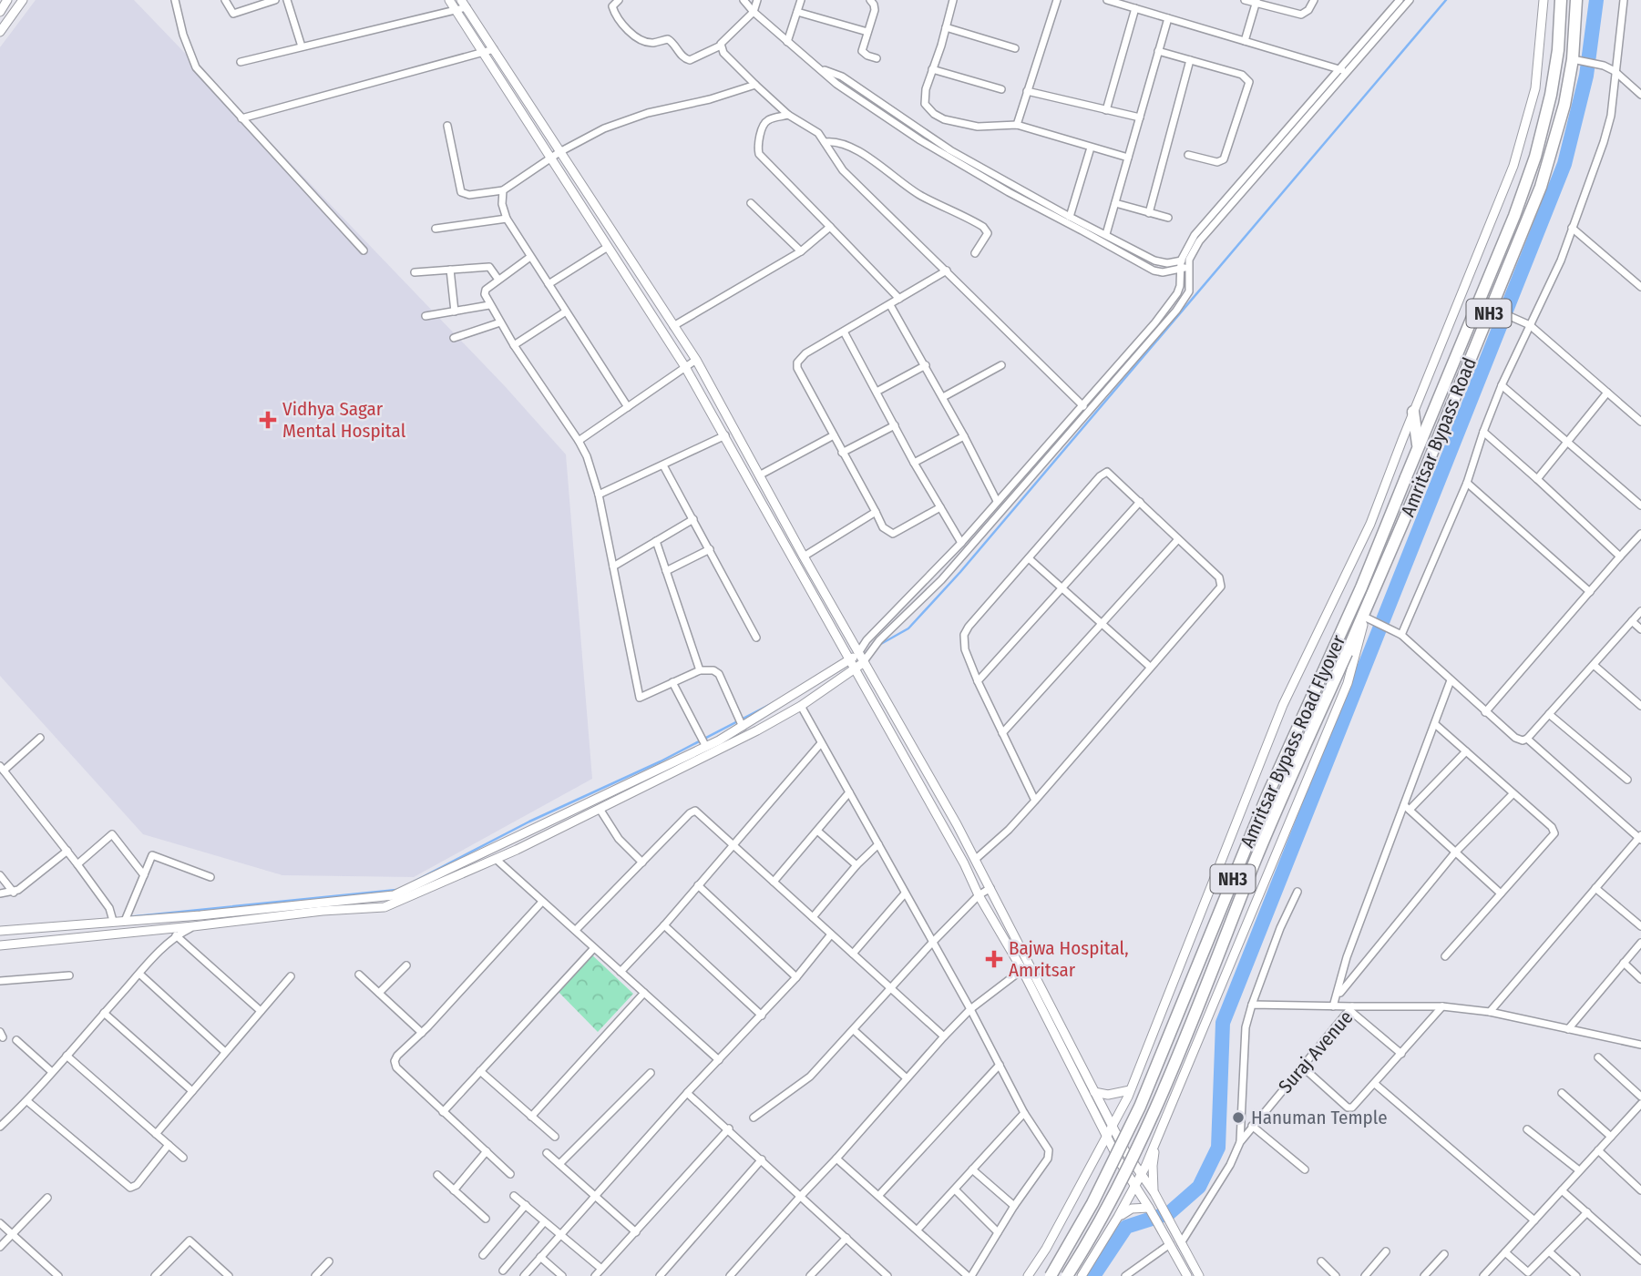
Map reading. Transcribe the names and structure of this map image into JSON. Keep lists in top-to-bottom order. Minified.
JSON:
{"streets":{"highway":["NH3","Amritsar Bypass Road","Amritsar Bypass Road Flyover"],"street":["Suraj Avenue"]},"crossings":[["Amritsar Bypass Road","Amritsar Bypass Road Flyover"]],"places":{"health":["Vidhya Sagar Mental Hospital","Bajwa Hospital, Amritsar"],"other":["Hanuman Temple"]}}
